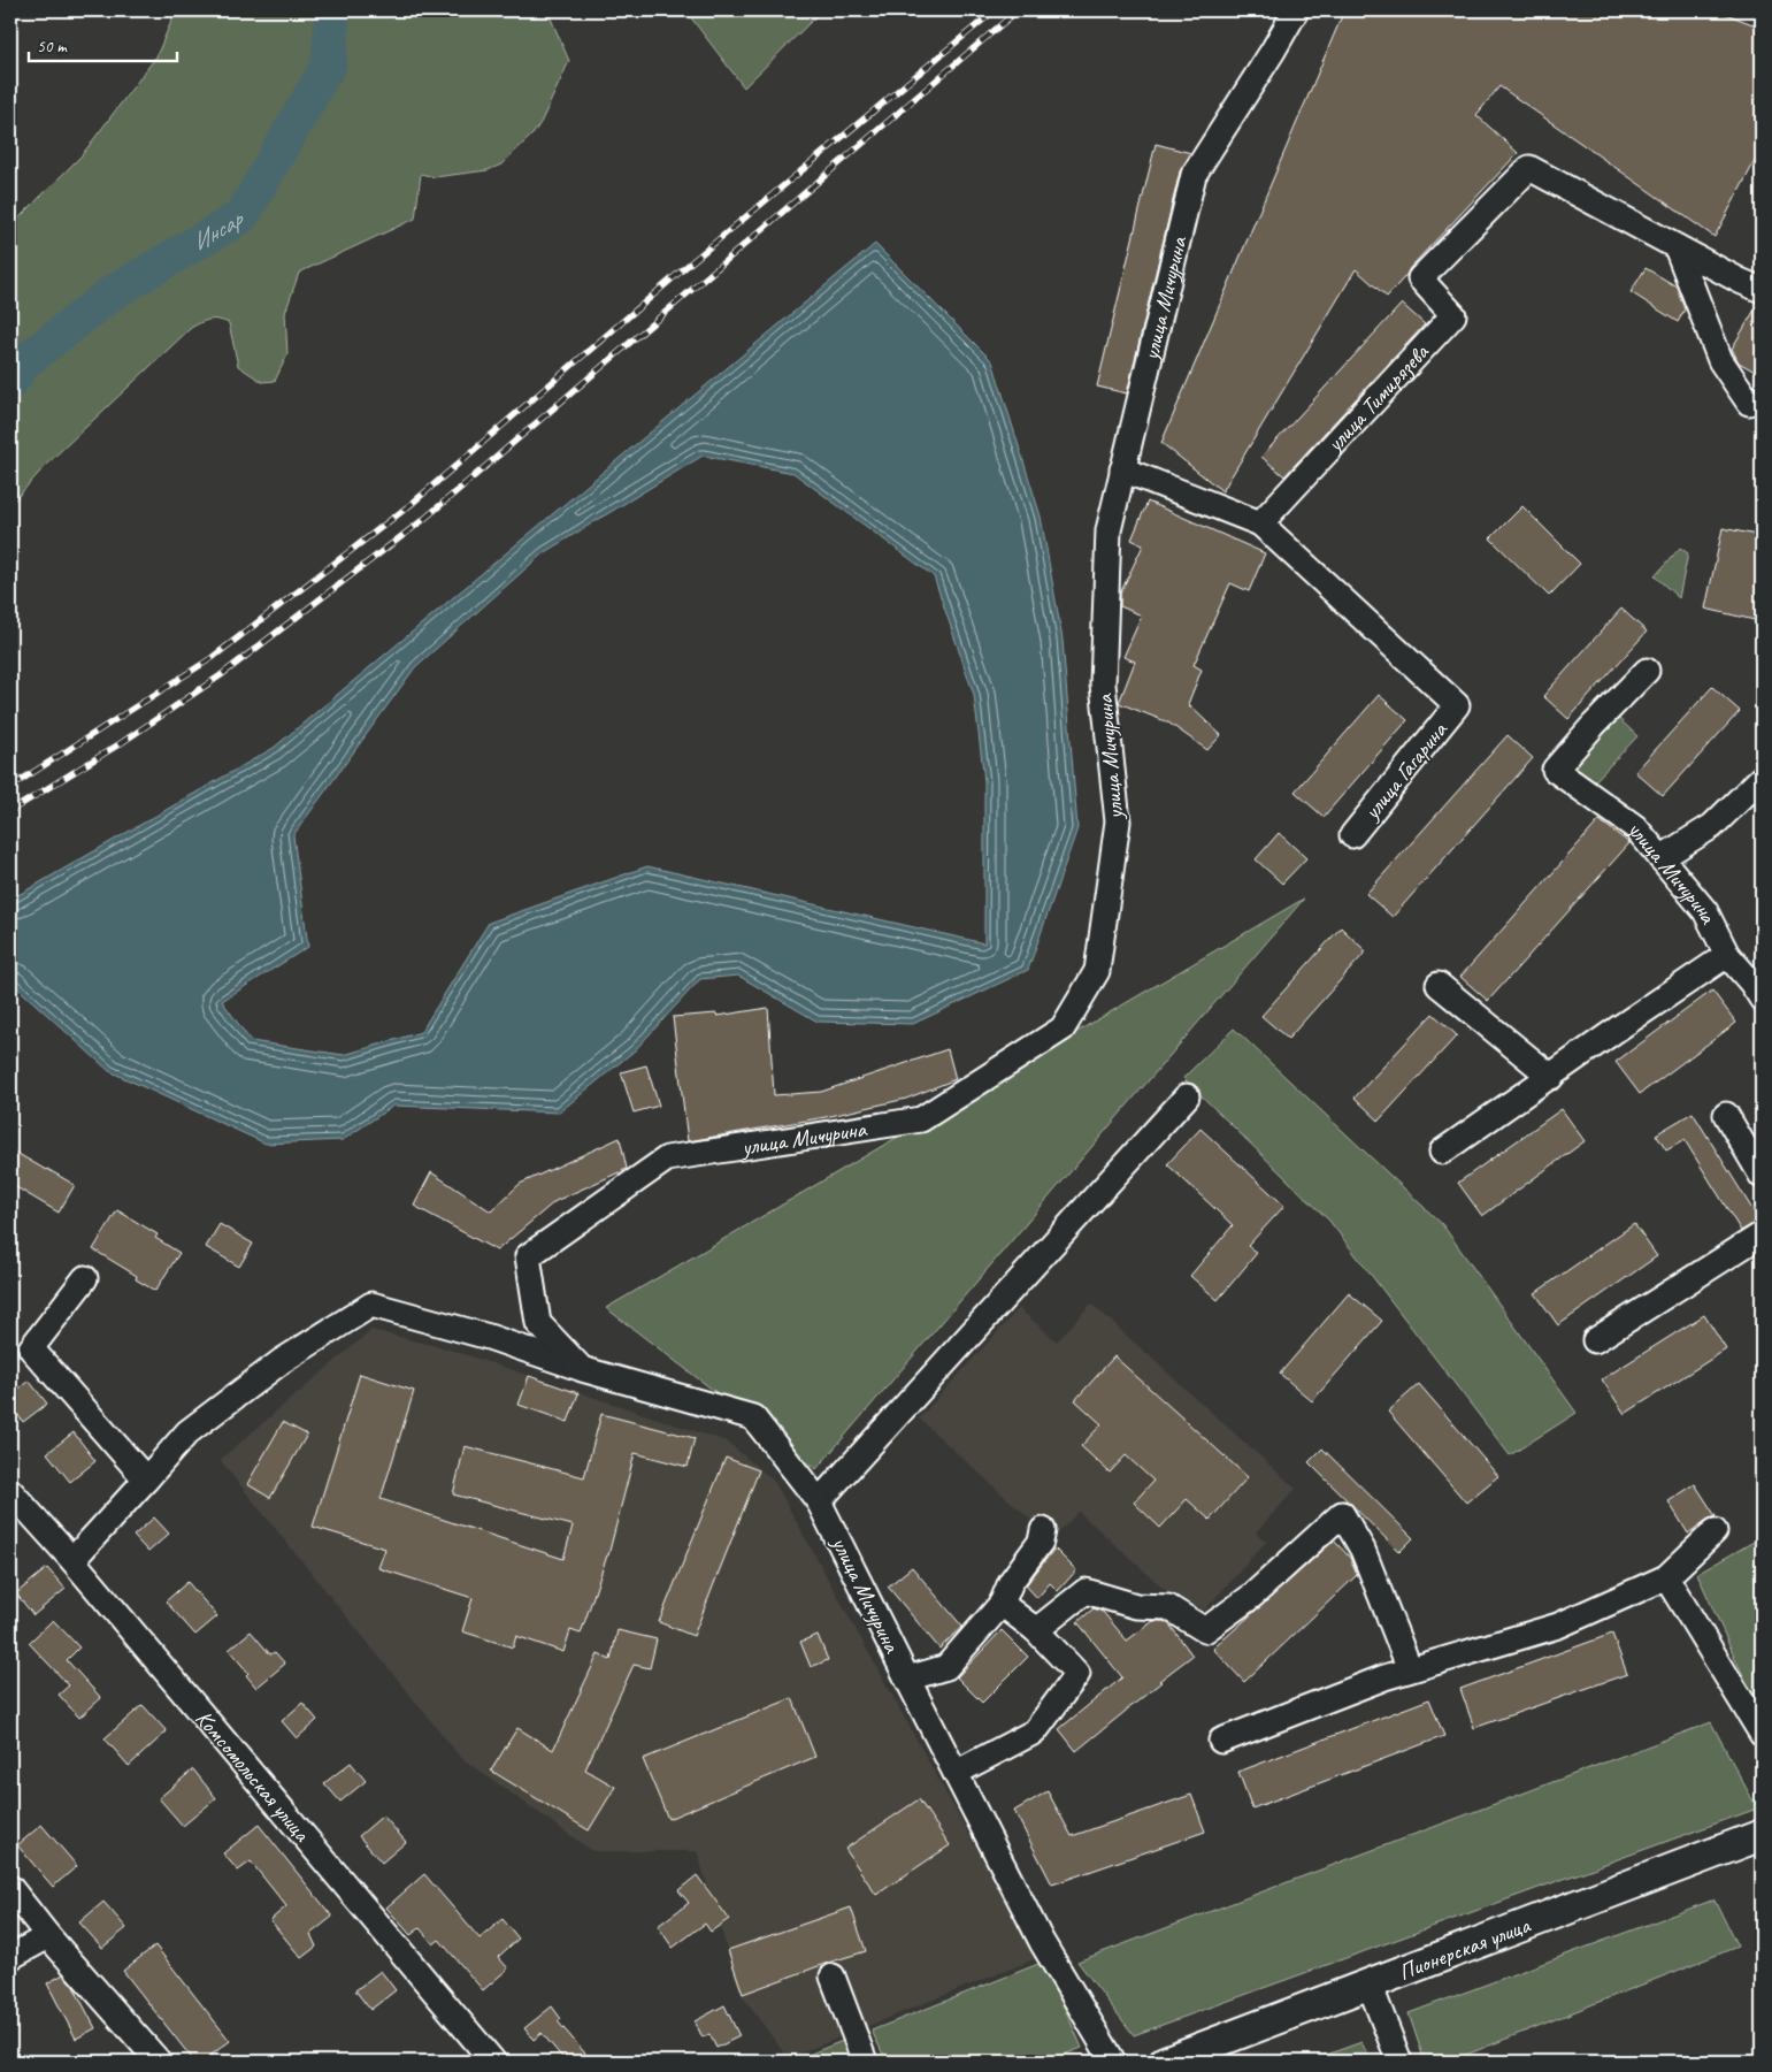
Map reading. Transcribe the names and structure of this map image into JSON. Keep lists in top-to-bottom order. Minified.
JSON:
{"streets":{"main road":["Пионерская улица"],"street":["улица Мичурина","улица Тимирязева","улица Гагарина","Комсомольская улица"]},"crossings":[["улица Тимирязева","улица Гагарина"]],"water":["Инсар"],"scale_bar":"50 m"}
